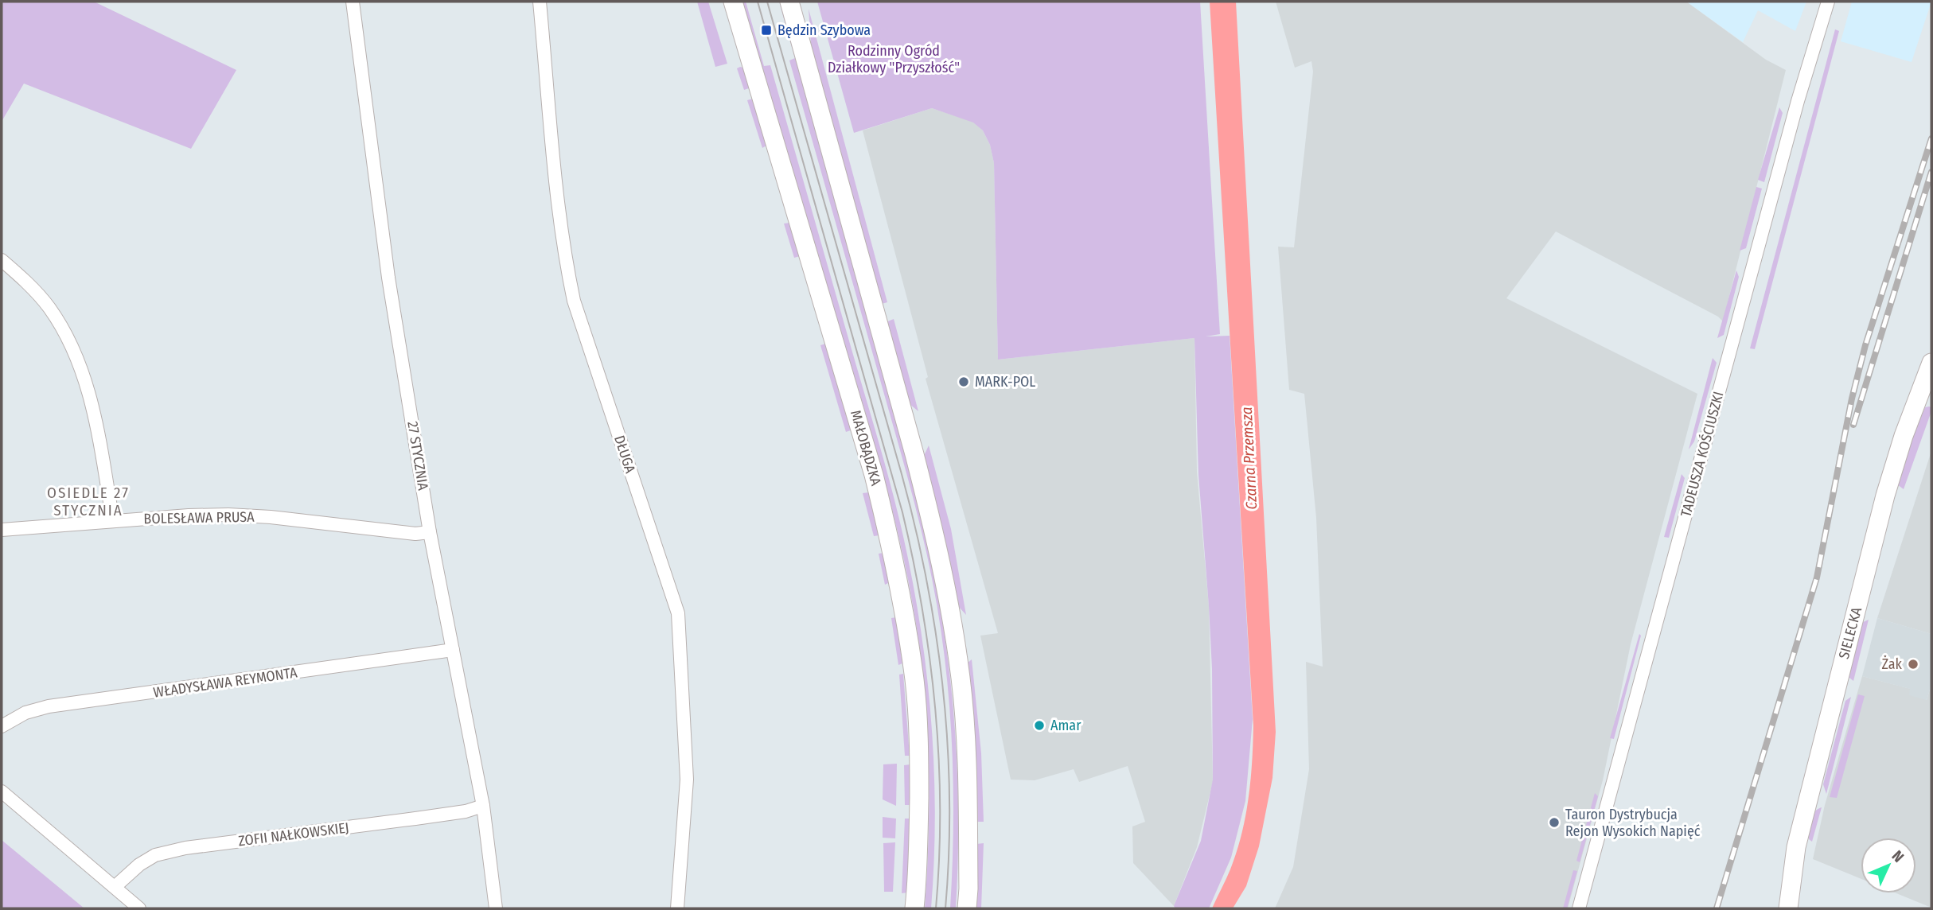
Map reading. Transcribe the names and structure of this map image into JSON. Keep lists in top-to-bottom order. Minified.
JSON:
{"streets":{"street":["MAŁOBĄDZKA","DŁUGA","TADEUSZA KOŚCIUSZKI","27 STYCZNIA","BOLESŁAWA PRUSA","SIELECKA","WŁADYSŁAWA REYMONTA","ZOFII NAŁKOWSKIEJ"]},"crossings":[["27 STYCZNIA","BOLESŁAWA PRUSA"],["27 STYCZNIA","WŁADYSŁAWA REYMONTA"],["27 STYCZNIA","ZOFII NAŁKOWSKIEJ"]],"districts":["OSIEDLE 27 STYCZNIA"],"water":["Czarna Przemsza"],"parks":["Rodzinny Ogród Działkowy \"Przyszłość\""],"places":{"transit":["Będzin Szybowa"],"other":["MARK-POL","Żak","Amar","Tauron Dystrybucja Rejon Wysokich Napięć"]},"north":"top right"}
